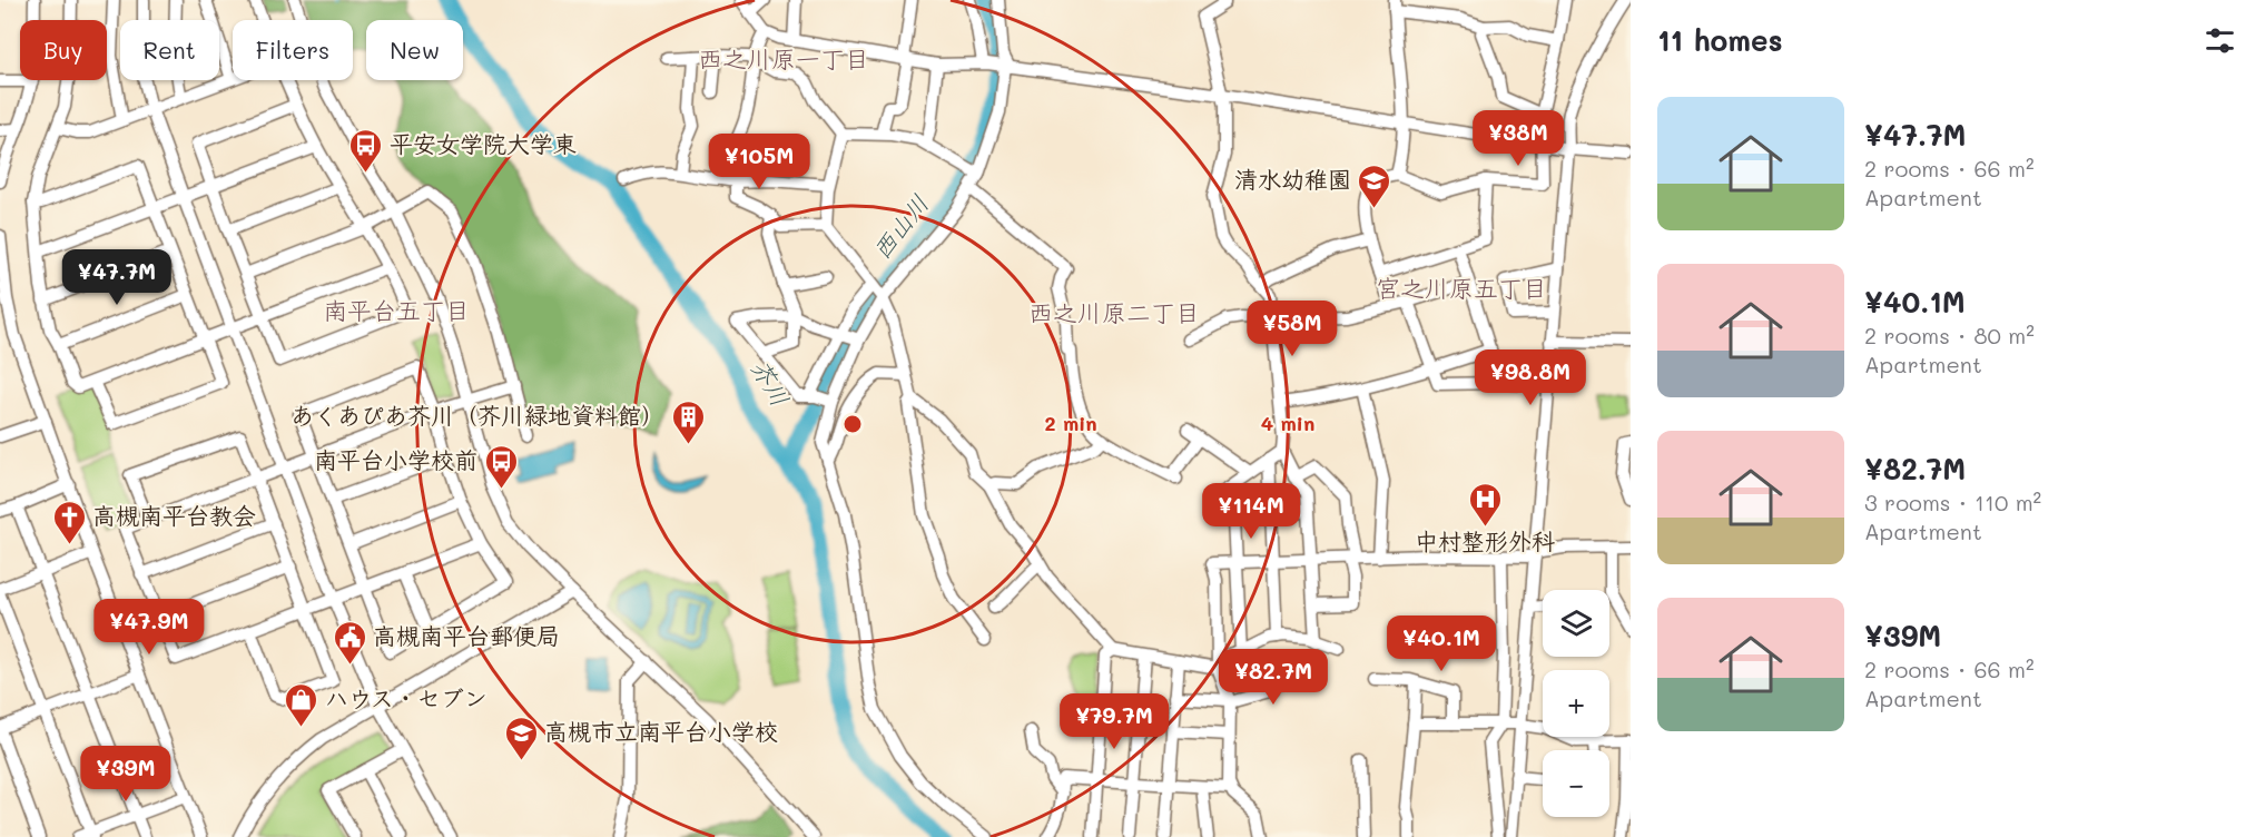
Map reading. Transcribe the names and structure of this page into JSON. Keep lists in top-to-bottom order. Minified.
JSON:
{"districts":["西之川原一丁目","宮之川原五丁目","南平台五丁目","西之川原二丁目"],"water":["西山川","芥川"],"places":{"bus stop":["平安女学院大学東","南平台小学校前"],"school or university":["清水幼稚園","高槻市立南平台小学校"],"building":["あくあぴあ芥川（芥川緑地資料館）"],"hospital":["中村整形外科"],"church":["高槻南平台教会"],"public building":["高槻南平台郵便局"],"shop":["ハウス・セブン"]},"page":{"heading":"11 homes","chip":["Buy","Rent","Filters","New"],"list":[{"name":"¥47.7M","note":"2 rooms · 66 m² · Apartment"},{"name":"¥40.1M","note":"2 rooms · 80 m² · Apartment"},{"name":"¥82.7M","note":"3 rooms · 110 m² · Apartment"},{"name":"¥39M","note":"2 rooms · 66 m² · Apartment"}],"price":["¥38M","¥105M","¥47.7M","¥58M","¥98.8M","¥114M","¥47.9M","¥40.1M","¥82.7M","¥79.7M","¥39M"],"map_buttons":["+","−"]},"rings":["2 min","4 min"]}
